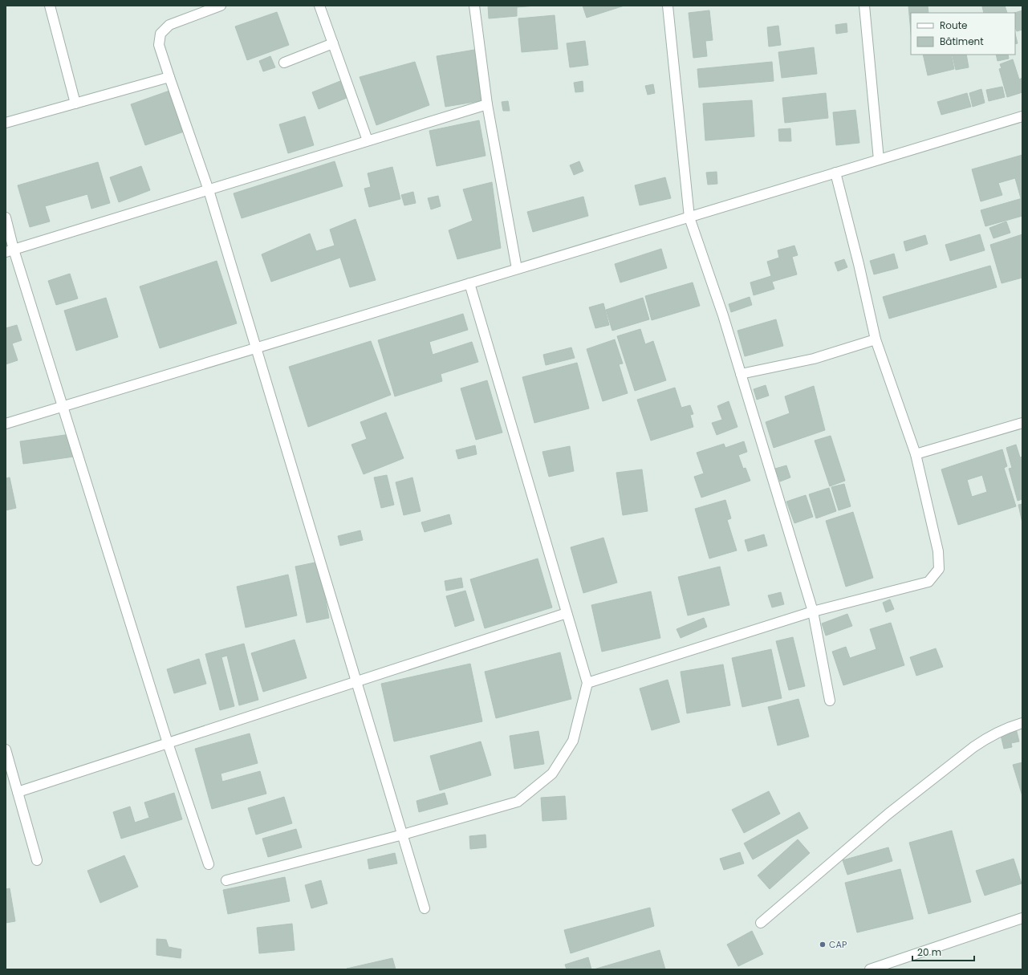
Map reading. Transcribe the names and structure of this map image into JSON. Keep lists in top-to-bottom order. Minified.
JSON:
{"places":["CAP"],"legend":["Route","Bâtiment"],"scale_bar":"20 m"}
